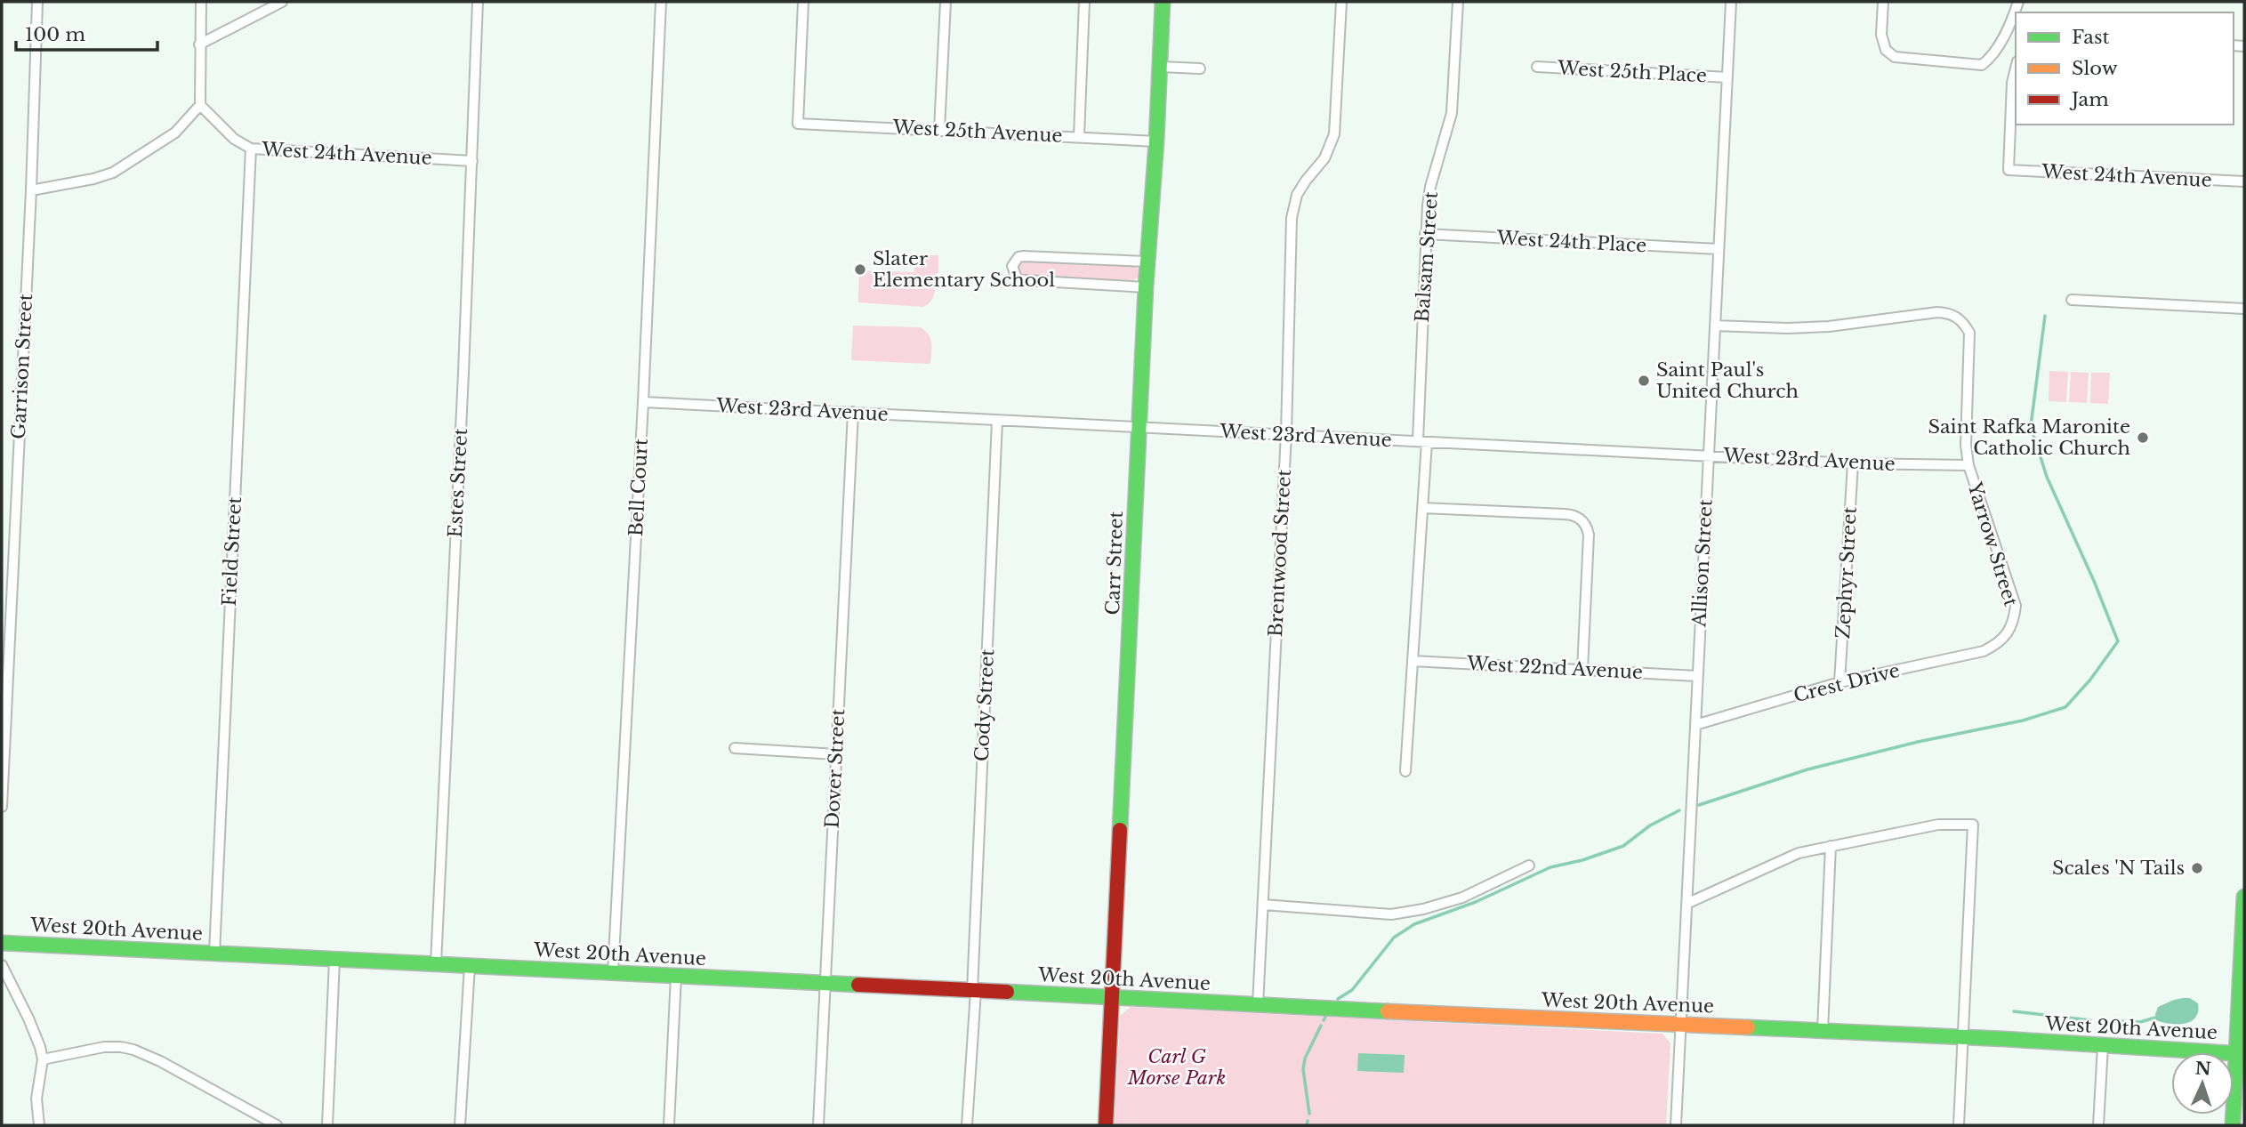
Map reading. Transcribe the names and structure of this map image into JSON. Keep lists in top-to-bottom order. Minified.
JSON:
{"streets":{"street":["West 25th Place","West 25th Avenue","West 24th Avenue","West 24th Place","Balsam Street","Garrison Street","West 23rd Avenue","Estes Street","Bell Court","Yarrow Street","Field Street","Brentwood Street","Carr Street","Allison Street","Zephyr Street","West 22nd Avenue","Crest Drive","Cody Street","Dover Street","West 20th Avenue"]},"crossings":[["West 25th Place","Allison Street"],["West 25th Avenue","Carr Street"],["West 24th Avenue","Estes Street"],["West 24th Avenue","Field Street"],["West 24th Place","Balsam Street"],["West 24th Place","Allison Street"],["Balsam Street","West 23rd Avenue"],["Balsam Street","West 22nd Avenue"],["West 23rd Avenue","Bell Court"],["West 23rd Avenue","Yarrow Street"],["West 23rd Avenue","Brentwood Street"],["West 23rd Avenue","Carr Street"],["West 23rd Avenue","Allison Street"],["West 23rd Avenue","Zephyr Street"],["West 23rd Avenue","Cody Street"],["West 23rd Avenue","Dover Street"],["Estes Street","West 20th Avenue"],["Bell Court","West 20th Avenue"],["Yarrow Street","Allison Street"],["Yarrow Street","Crest Drive"],["Field Street","West 20th Avenue"],["Brentwood Street","West 20th Avenue"],["Carr Street","West 20th Avenue"],["Allison Street","West 22nd Avenue"],["Allison Street","Crest Drive"],["Allison Street","West 20th Avenue"],["Zephyr Street","Crest Drive"],["Cody Street","West 20th Avenue"],["Dover Street","West 20th Avenue"]],"parks":["Carl G Morse Park"],"places":["Slater Elementary School","Saint Paul's United Church","Saint Rafka Maronite Catholic Church","Scales 'N Tails"],"legend":["Fast","Slow","Jam"],"scale_bar":"100 m","north":"top"}
